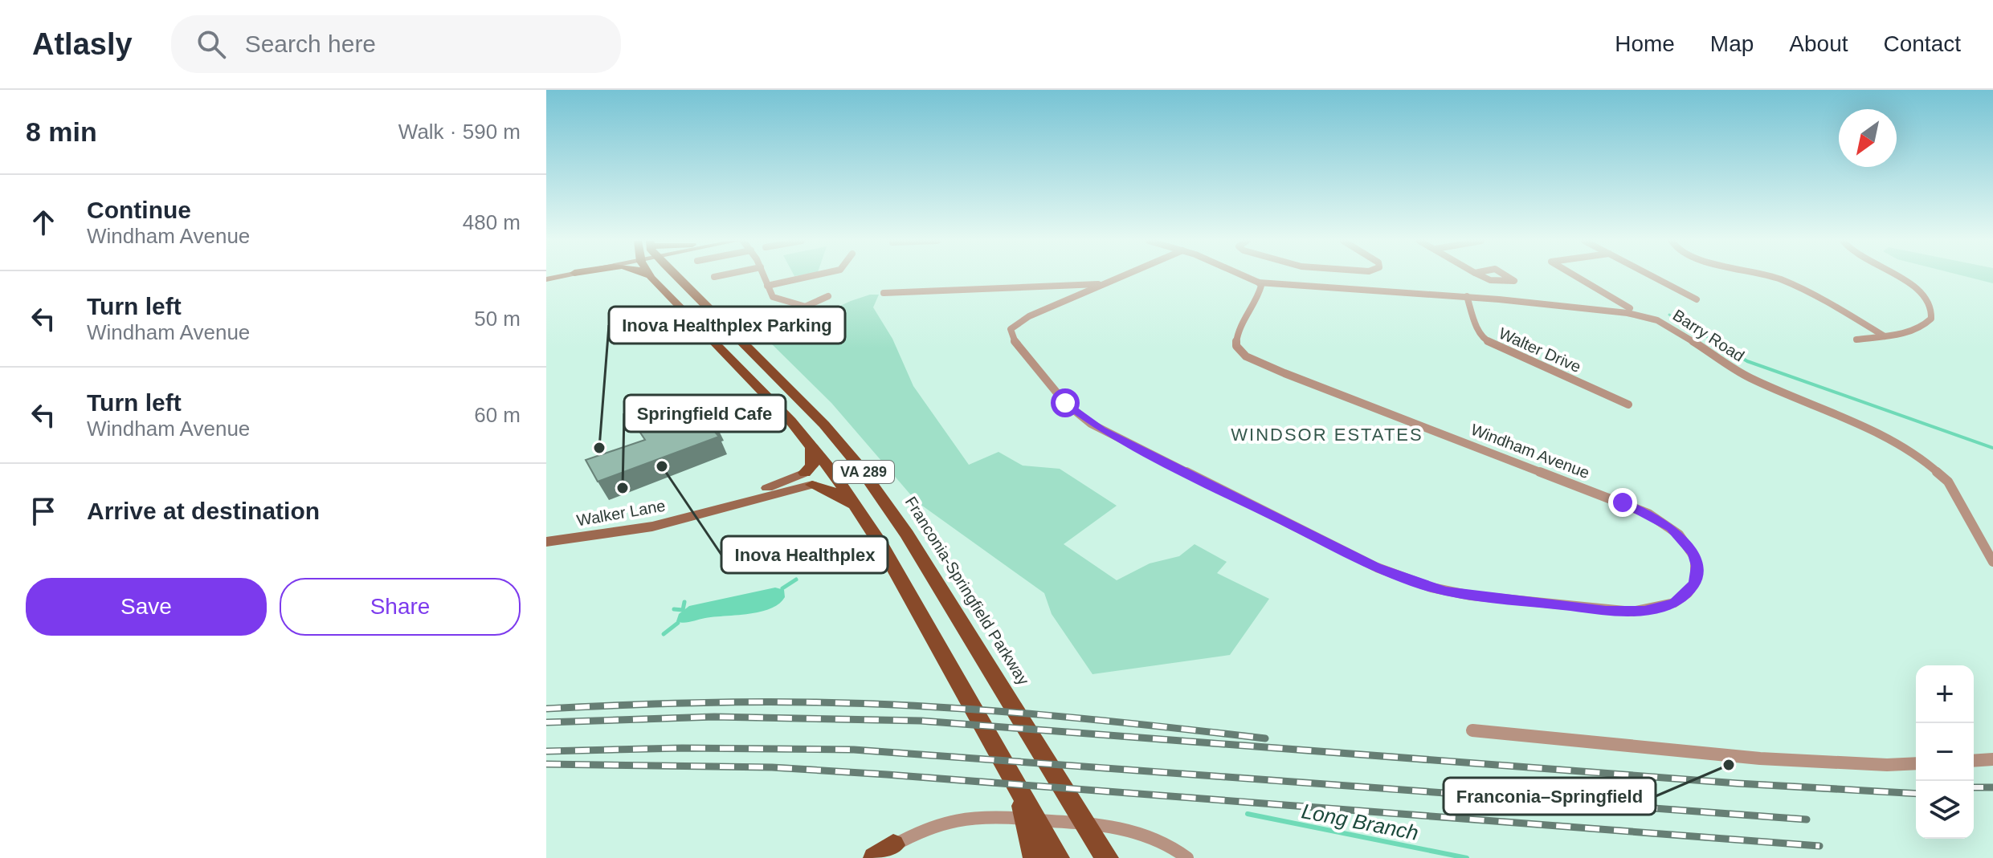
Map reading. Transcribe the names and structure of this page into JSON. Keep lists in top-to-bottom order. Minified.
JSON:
{"streets":{"main road":["VA 289","Franconia-Springfield Parkway"],"street":["Barry Road","Walter Drive","Windham Avenue","Walker Lane"]},"crossings":[["Barry Road","Walter Drive"],["Barry Road","Windham Avenue"]],"districts":["WINDSOR ESTATES"],"water":["Long Branch"],"places":["Inova Healthplex Parking","Inova Healthplex","Springfield Cafe","Franconia–Springfield"],"north":"bottom left","page":{"header":"Atlasly","search":"Search here","nav":["Home","Map","About","Contact"],"heading":["8 min","Walk · 590 m"],"list":[["Continue","Windham Avenue","480 m"],["Turn left","Windham Avenue","50 m"],["Turn left","Windham Avenue","60 m"],"Arrive at destination"],"buttons":["Save","Share"],"map_buttons":["+","−"]}}
